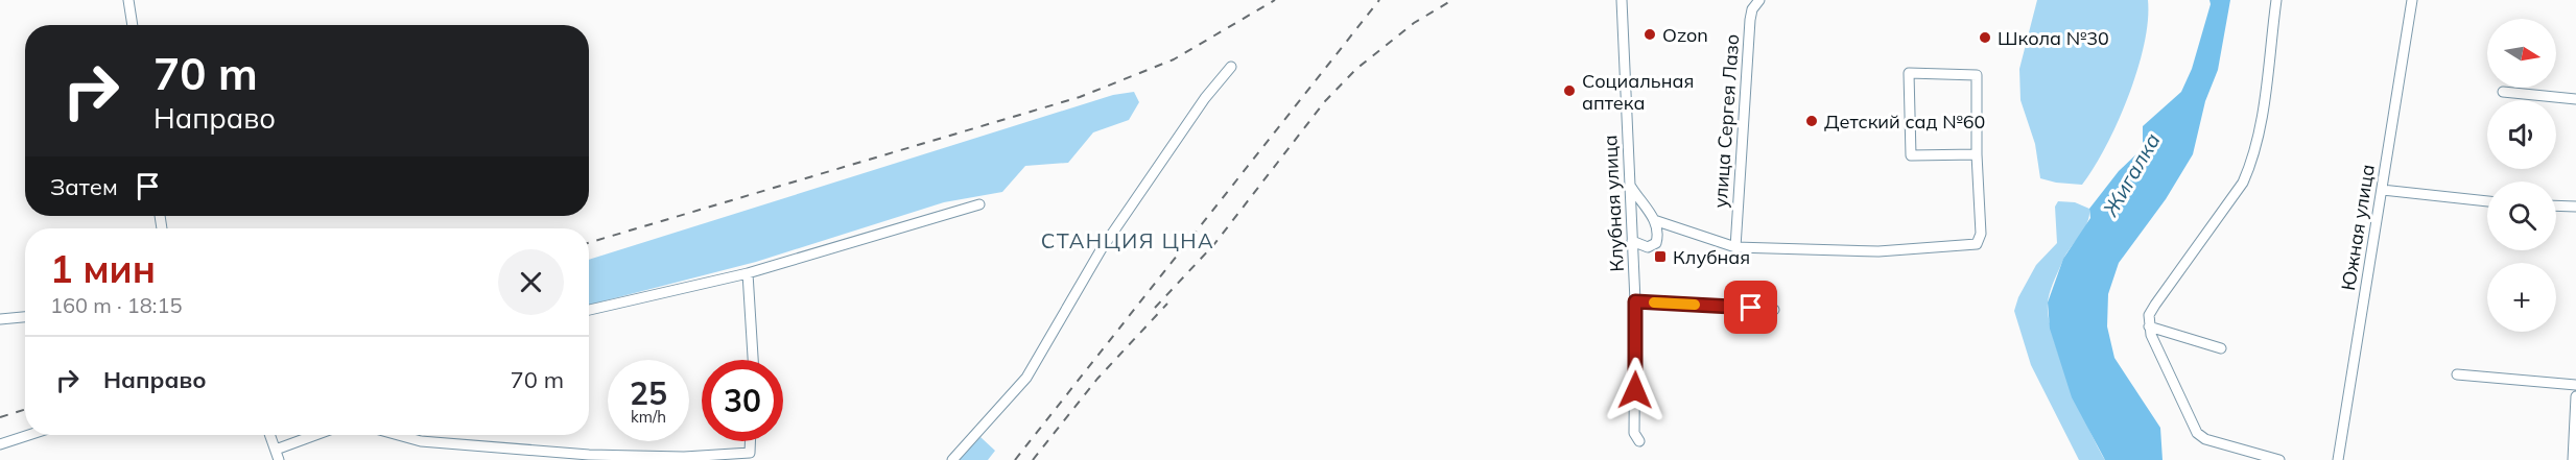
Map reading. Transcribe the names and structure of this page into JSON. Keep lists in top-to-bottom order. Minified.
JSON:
{"streets":{"street":["улица Сергея Лазо","Клубная улица","Южная улица"]},"districts":["СТАНЦИЯ ЦНА"],"water":["Жигалка"],"places":{"other":["Ozon","Школа №30","Социальная аптека","Детский сад №60"],"transit":["Клубная"]},"north":"right","page":{"map_buttons":"+","turn":["70 m","Направо"],"then":"Затем","heading":["1 мин","160 m · 18:15"],"list":[{"name":"Направо","value":"70 m"}],"speed":"25 km/h","limit":"30"}}
